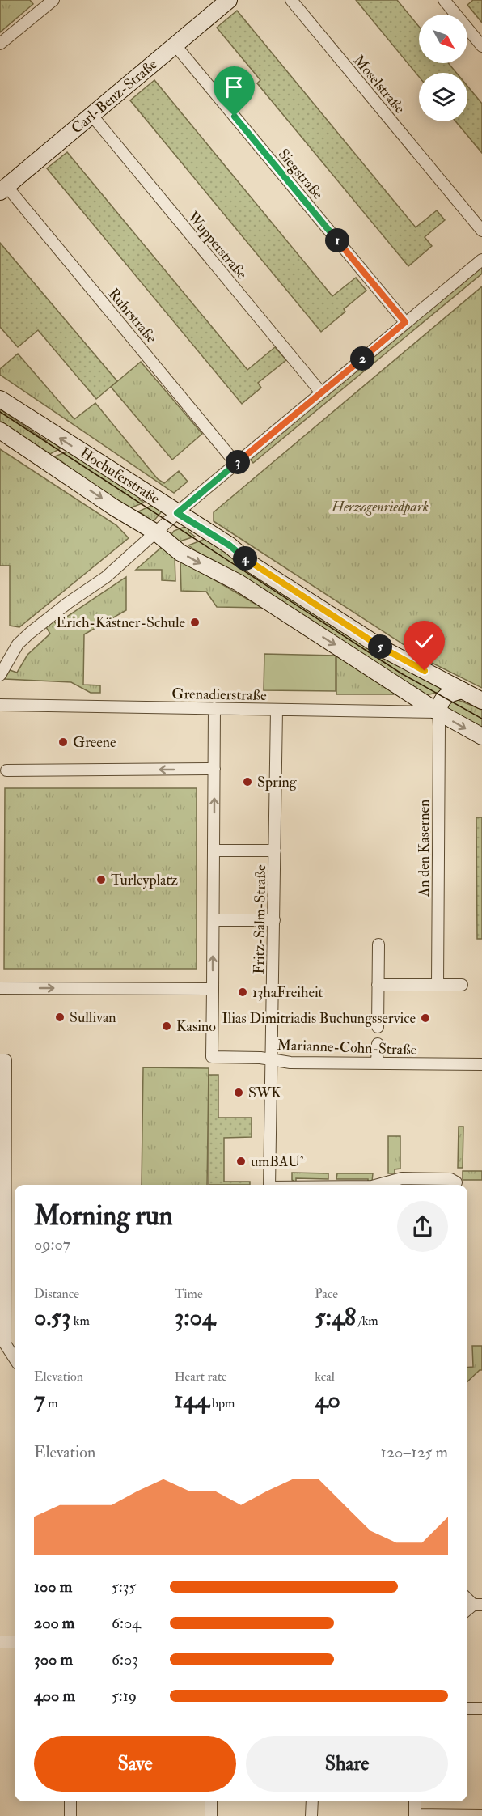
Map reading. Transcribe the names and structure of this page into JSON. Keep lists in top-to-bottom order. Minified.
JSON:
{"streets":{"street":["Moselstraße","Carl-Benz-Straße","Siegstraße","Wupperstraße","Ruhrstraße","Hochuferstraße","Grenadierstraße","An den Kasernen","Fritz-Salm-Straße","Marianne-Cohn-Straße"]},"crossings":[["Carl-Benz-Straße","Siegstraße"],["Carl-Benz-Straße","Wupperstraße"],["Carl-Benz-Straße","Ruhrstraße"],["Hochuferstraße","Grenadierstraße"],["Hochuferstraße","An den Kasernen"],["Grenadierstraße","An den Kasernen"],["Grenadierstraße","Fritz-Salm-Straße"],["Fritz-Salm-Straße","Marianne-Cohn-Straße"]],"parks":["Herzogenriedpark"],"places":["Erich-Kästner-Schule","Greene","Spring","Turleyplatz","13haFreiheit","Sullivan","Ilias Dimitriadis Buchungsservice","Kasino","SWK","umBAU²"],"north":"bottom right","page":{"pins":["1","2","3","4","5"],"heading":["Morning run","09:07"],"stats":[["Distance","0.53 km"],["Time","3:04"],["Pace","5:48 /km"],["Elevation","7 m"],["Heart rate","144 bpm"],["kcal","40"]],"chart":["Elevation","120–125 m"],"list":[{"name":"100 m","note":"5:35"},{"name":"200 m","note":"6:04"},{"name":"300 m","note":"6:03"},{"name":"400 m","note":"5:19"}],"buttons":["Save","Share"]}}
